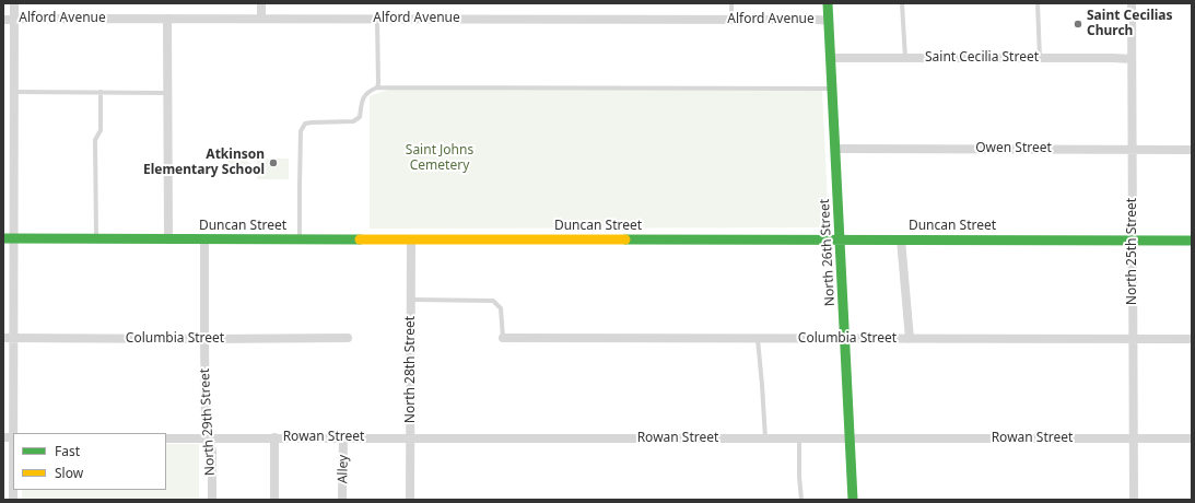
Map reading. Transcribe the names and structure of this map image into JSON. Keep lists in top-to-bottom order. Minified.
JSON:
{"streets":{"street":["Alford Avenue","Saint Cecilia Street","Owen Street","Duncan Street","North 25th Street","North 26th Street","Columbia Street","North 28th Street","North 29th Street","Rowan Street","Alley"]},"crossings":[["Alford Avenue","North 26th Street"],["Saint Cecilia Street","North 25th Street"],["Saint Cecilia Street","North 26th Street"],["Owen Street","North 25th Street"],["Owen Street","North 26th Street"],["Duncan Street","North 25th Street"],["Duncan Street","North 26th Street"],["Duncan Street","North 28th Street"],["Duncan Street","North 29th Street"],["North 25th Street","Columbia Street"],["North 25th Street","Rowan Street"],["North 26th Street","Columbia Street"],["North 26th Street","Rowan Street"],["Columbia Street","North 29th Street"],["North 28th Street","Rowan Street"],["North 29th Street","Rowan Street"],["Rowan Street","Alley"]],"parks":["Saint Johns Cemetery"],"places":["Saint Cecilias Church","Atkinson Elementary School"],"legend":["Fast","Slow"]}
